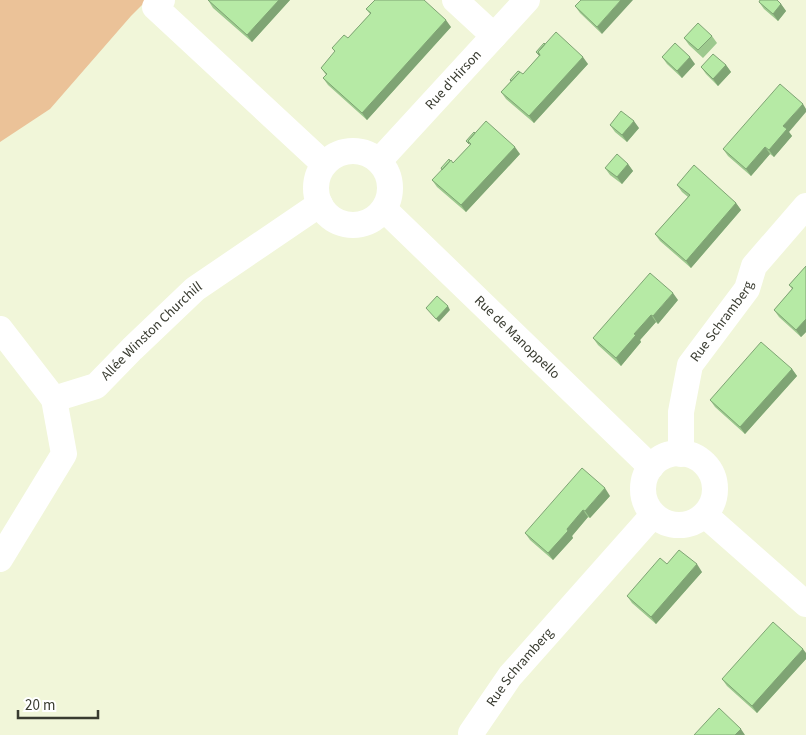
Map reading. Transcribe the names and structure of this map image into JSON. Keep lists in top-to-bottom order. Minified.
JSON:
{"streets":{"street":["Rue d'Hirson","Rue Schramberg","Allée Winston Churchill","Rue de Manoppello"]},"crossings":[["Rue d'Hirson","Allée Winston Churchill"],["Rue d'Hirson","Rue de Manoppello"],["Rue Schramberg","Rue de Manoppello"],["Allée Winston Churchill","Rue de Manoppello"]],"scale_bar":"20 m"}
